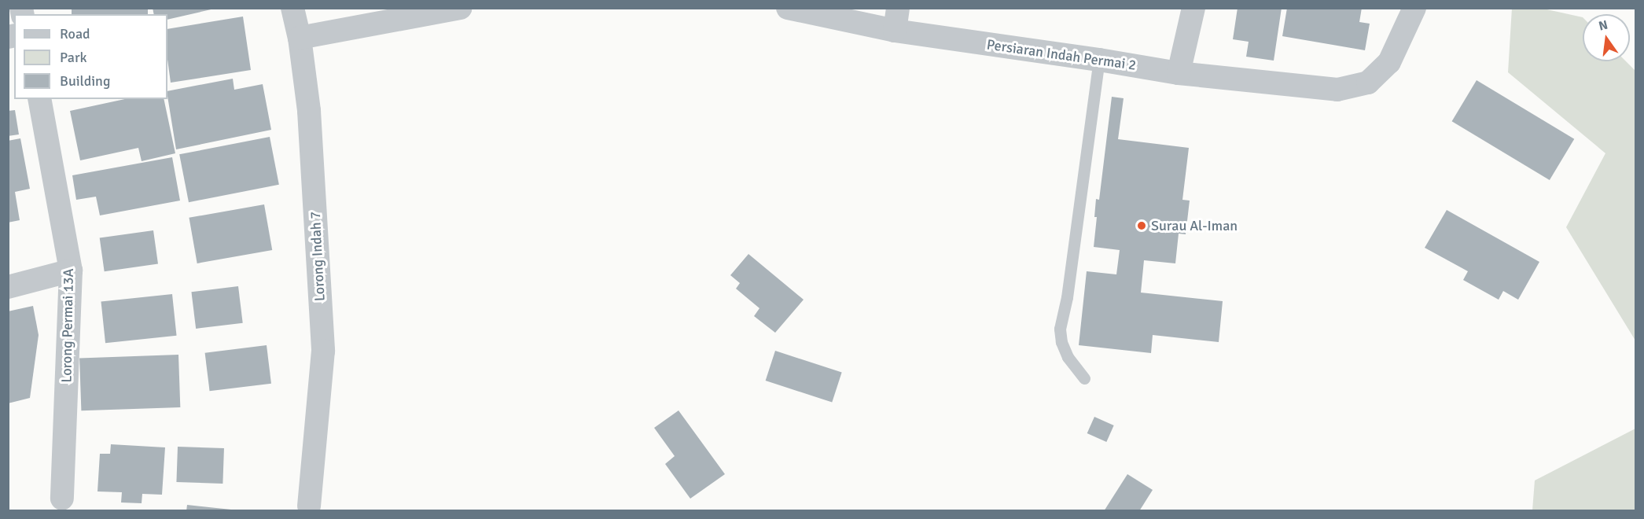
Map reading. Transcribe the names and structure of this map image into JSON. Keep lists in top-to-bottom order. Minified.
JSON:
{"streets":{"street":["Persiaran Indah Permai 2","Lorong Indah 7","Lorong Permai 13A"]},"places":["Surau Al-Iman"],"legend":["Road","Park","Building"],"north":"top"}
